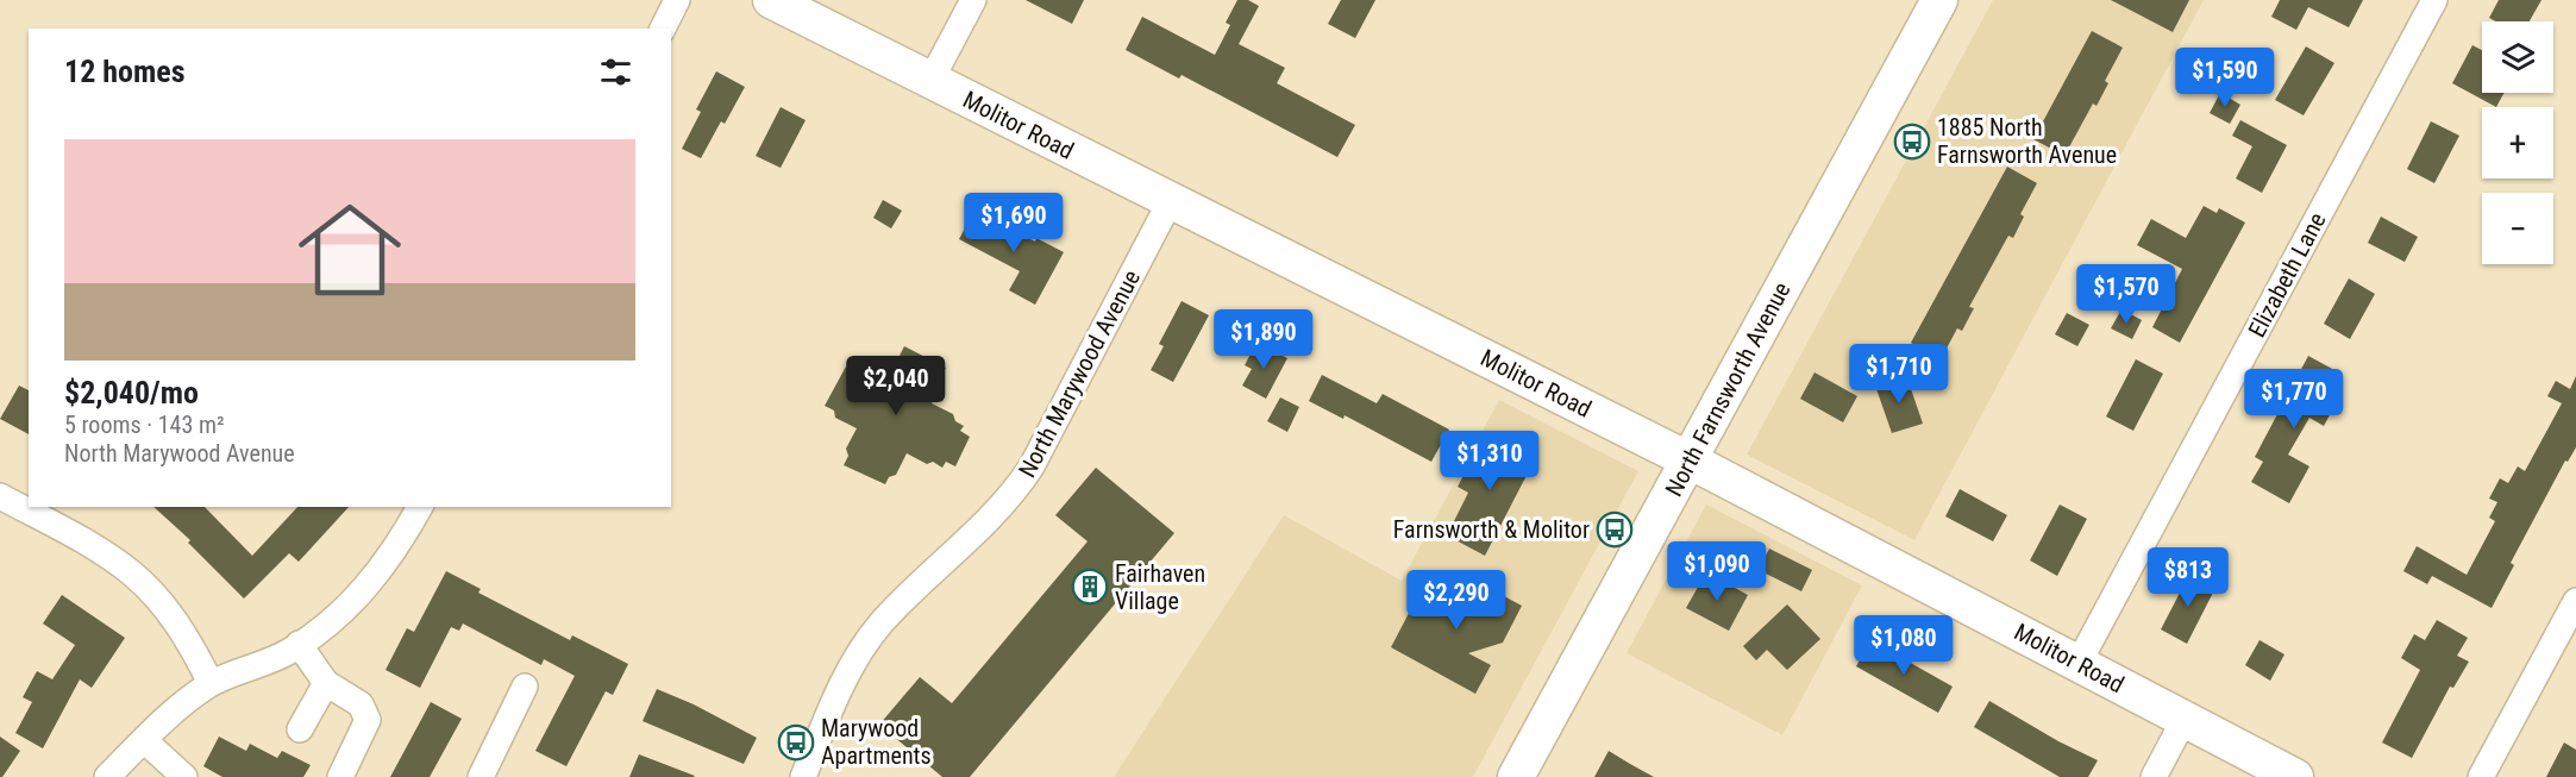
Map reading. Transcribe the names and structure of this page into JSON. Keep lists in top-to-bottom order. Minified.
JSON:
{"streets":{"street":["Molitor Road","Elizabeth Lane","North Marywood Avenue","North Farnsworth Avenue"]},"crossings":[["Molitor Road","Elizabeth Lane"],["Molitor Road","North Marywood Avenue"],["Molitor Road","North Farnsworth Avenue"]],"places":{"bus stop":["1885 North Farnsworth Avenue","Farnsworth & Molitor","Marywood Apartments"],"building":["Fairhaven Village"]},"page":{"map_buttons":["+","−"],"heading":"12 homes","price":["$1,590","$1,690","$1,570","$1,890","$1,710","$2,040","$1,770","$1,310","$1,090","$813","$2,290","$1,080"],"list":[{"name":"$2,040/mo","note":"5 rooms · 143 m² · North Marywood Avenue"}]}}
